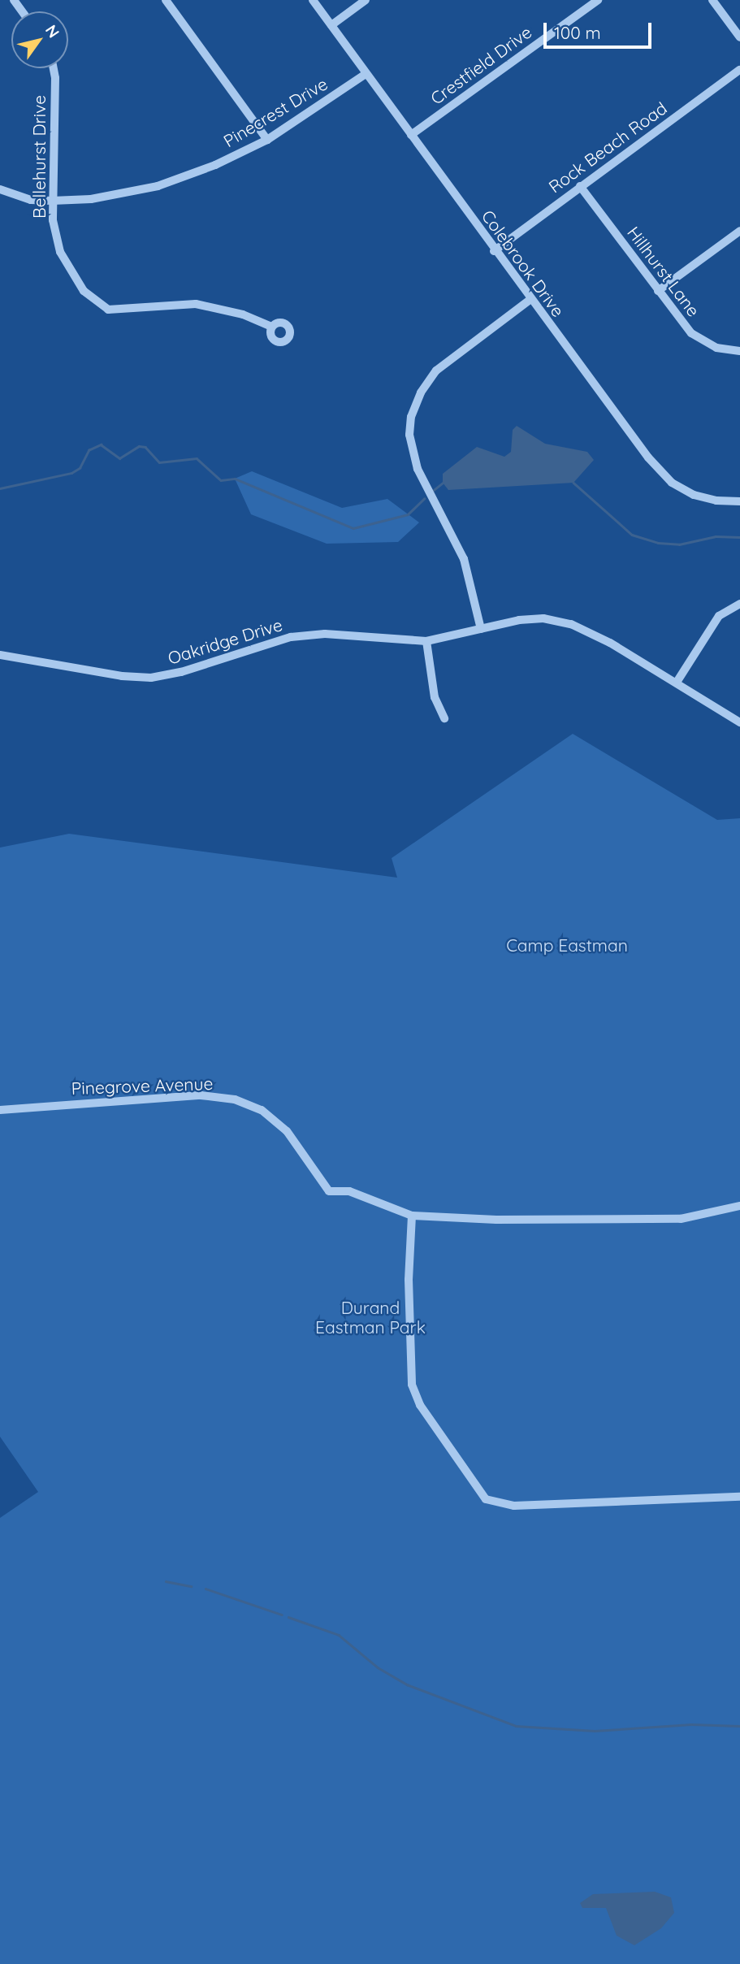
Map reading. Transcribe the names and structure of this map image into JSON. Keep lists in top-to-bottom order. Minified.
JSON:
{"streets":{"street":["Crestfield Drive","Pinecrest Drive","Rock Beach Road","Bellehurst Drive","Colebrook Drive","Hillhurst Lane","Oakridge Drive","Pinegrove Avenue"]},"crossings":[["Crestfield Drive","Colebrook Drive"],["Pinecrest Drive","Bellehurst Drive"],["Pinecrest Drive","Colebrook Drive"],["Rock Beach Road","Colebrook Drive"],["Rock Beach Road","Hillhurst Lane"]],"parks":["Camp Eastman","Durand Eastman Park"],"scale_bar":"100 m","north":"top right"}
